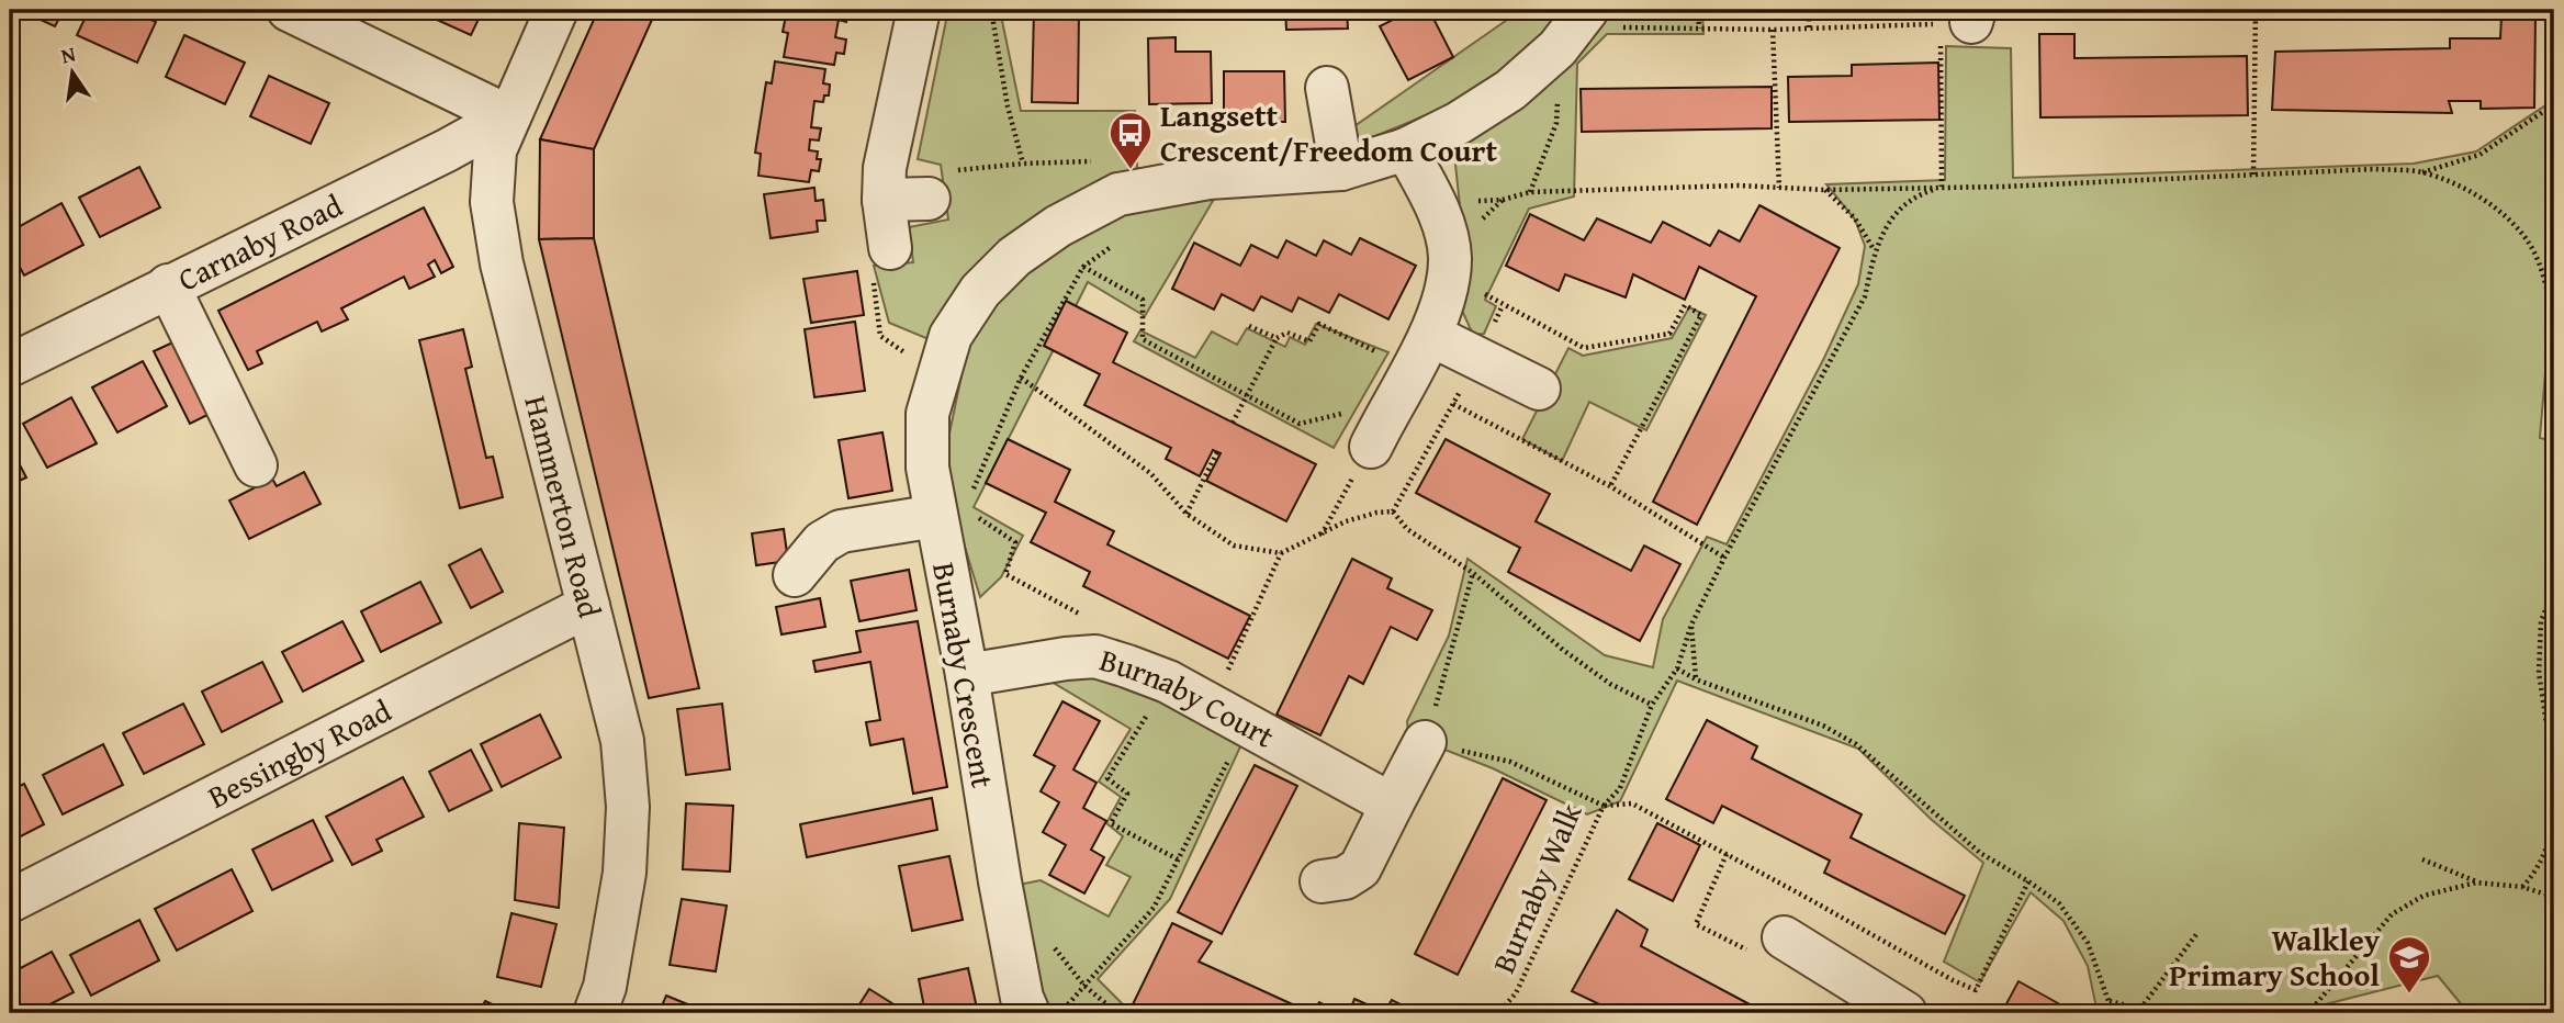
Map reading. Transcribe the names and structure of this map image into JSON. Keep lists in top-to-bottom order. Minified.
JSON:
{"streets":{"street":["Carnaby Road","Hammerton Road","Burnaby Crescent","Burnaby Court","Bessingby Road"],"path":["Burnaby Walk"]},"crossings":[["Carnaby Road","Hammerton Road"],["Hammerton Road","Bessingby Road"],["Burnaby Crescent","Burnaby Court"]],"places":{"bus stop":["Langsett Crescent/Freedom Court"],"school or university":["Walkley Primary School"]},"north":"top"}
